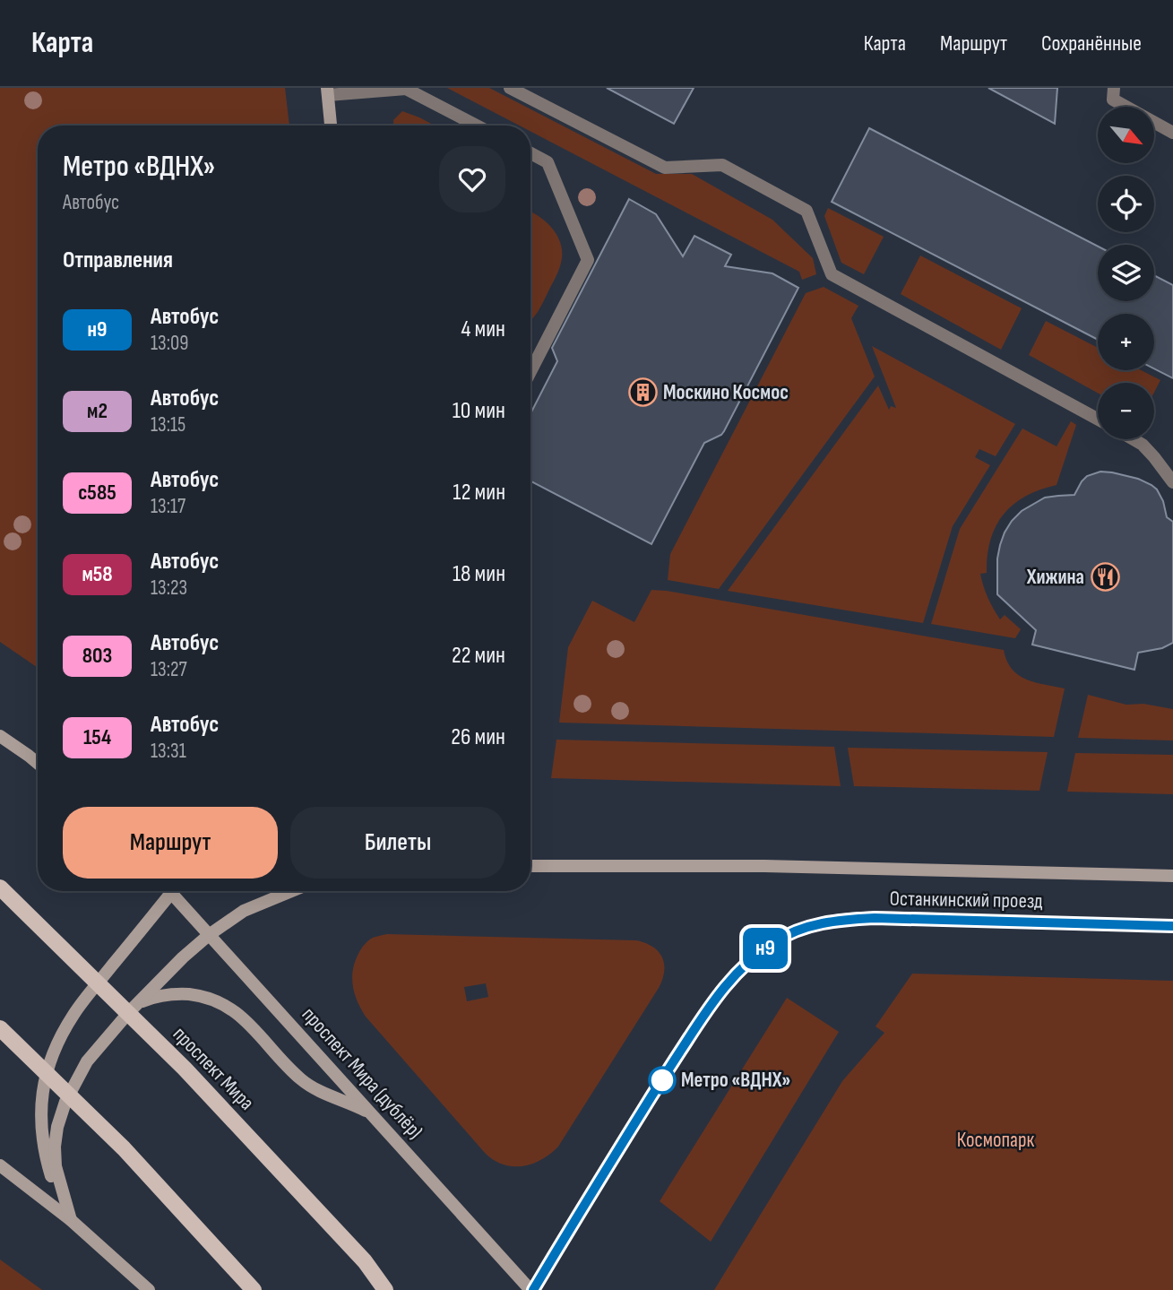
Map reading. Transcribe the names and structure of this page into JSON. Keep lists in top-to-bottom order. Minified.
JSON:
{"streets":{"main road":["Останкинский проезд","проспект Мира","проспект Мира (дублёр)"]},"crossings":[["Останкинский проезд","проспект Мира (дублёр)"]],"parks":["Космопарк"],"places":{"building":["Москино Космос"],"restaurant":["Хижина"],"other":["Метро «ВДНХ»"]},"lines":["bus line н9"],"north":"bottom right","page":{"header":"Карта","nav":["Карта","Маршрут","Сохранённые"],"on_map":"н9","map_buttons":["+","−"],"heading":[["Метро «ВДНХ»","Автобус"],"Отправления"],"list":[{"mark":"н9","name":"Автобус","note":"13:09","value":"4 мин"},{"mark":"м2","name":"Автобус","note":"13:15","value":"10 мин"},{"mark":"с585","name":"Автобус","note":"13:17","value":"12 мин"},{"mark":"м58","name":"Автобус","note":"13:23","value":"18 мин"},{"mark":"803","name":"Автобус","note":"13:27","value":"22 мин"},{"mark":"154","name":"Автобус","note":"13:31","value":"26 мин"}],"buttons":["Маршрут","Билеты"]}}
